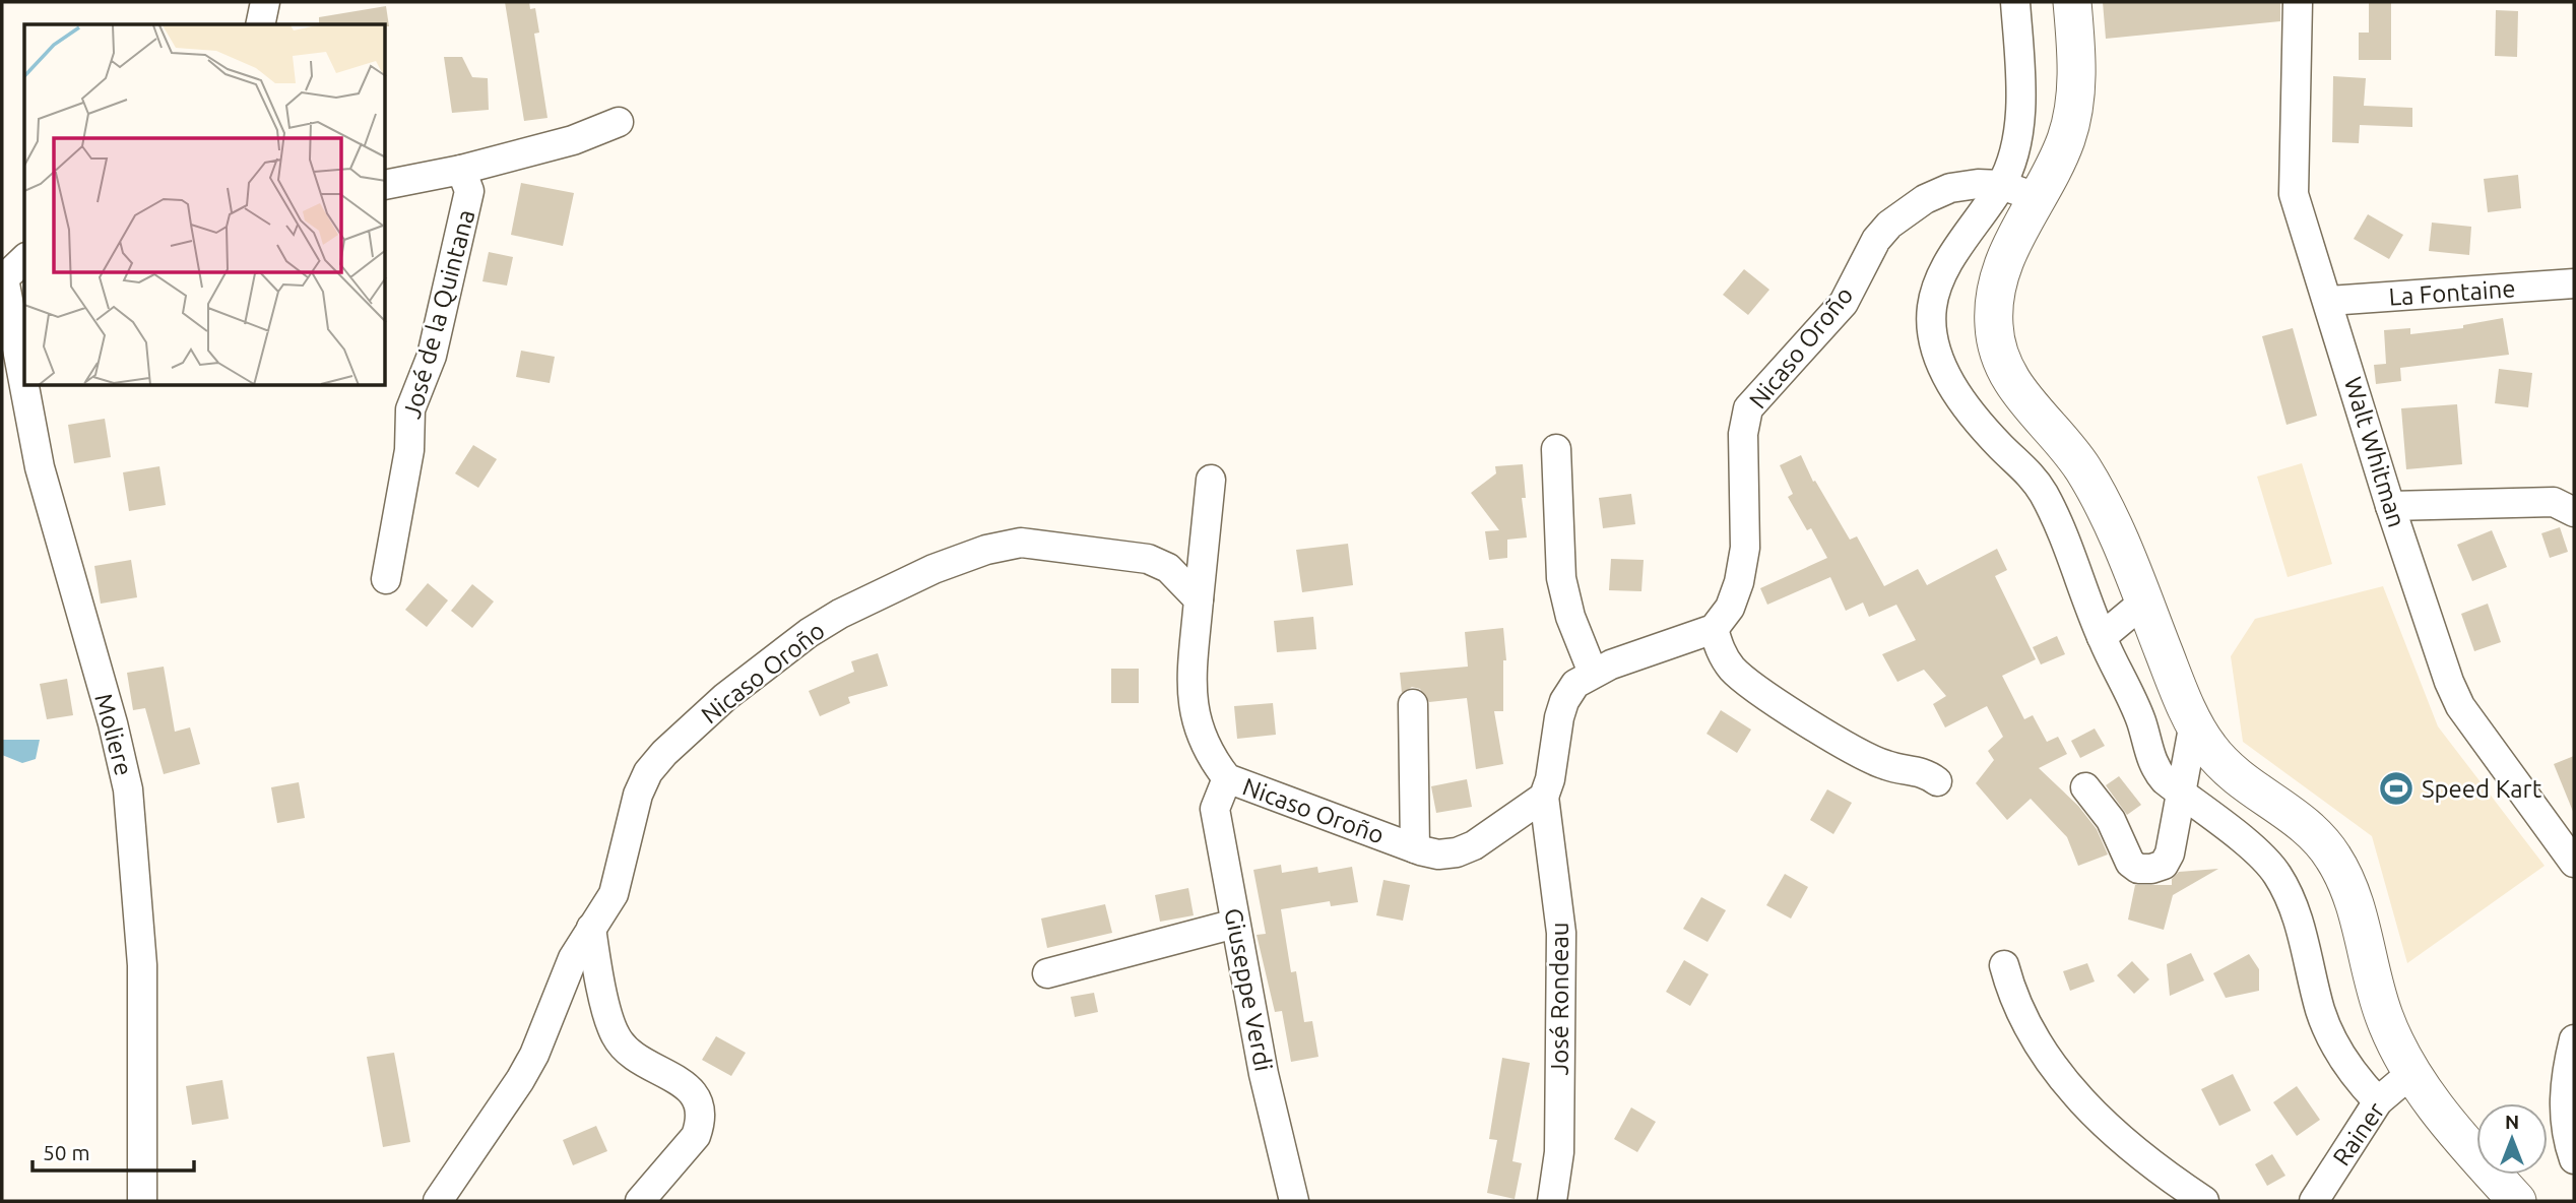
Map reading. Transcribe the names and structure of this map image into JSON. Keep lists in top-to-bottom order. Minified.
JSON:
{"streets":{"street":["La Fontaine","José de la Quintana","Nicaso Oroño","Walt Whitman","Moliere","Giuseppe Verdi","José Rondeau","Rainer"]},"crossings":[["La Fontaine","Walt Whitman"],["Nicaso Oroño","Giuseppe Verdi"],["Nicaso Oroño","José Rondeau"]],"places":{"sports":["Speed Kart"]},"scale_bar":"50 m","north":"top"}
